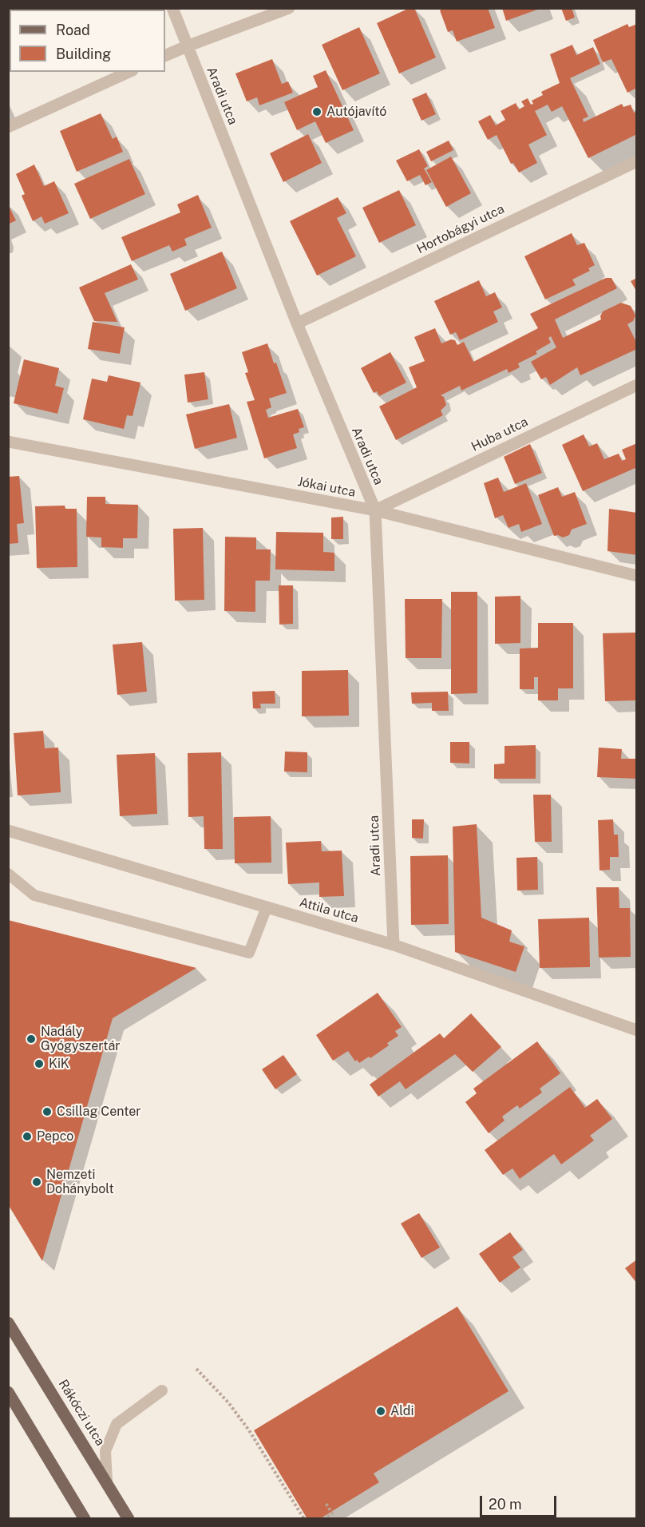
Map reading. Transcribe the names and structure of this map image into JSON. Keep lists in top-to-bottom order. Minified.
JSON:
{"streets":{"main road":["Rákóczi utca"],"street":["Aradi utca","Hortobágyi utca","Huba utca","Jókai utca","Attila utca"]},"crossings":[["Aradi utca","Hortobágyi utca"],["Aradi utca","Huba utca"],["Aradi utca","Jókai utca"],["Aradi utca","Attila utca"],["Huba utca","Jókai utca"]],"places":["Autójavító","Nadály Gyógyszertár","KiK","Csillag Center","Pepco","Nemzeti Dohánybolt","Aldi"],"legend":["Road","Building"],"scale_bar":"20 m"}
